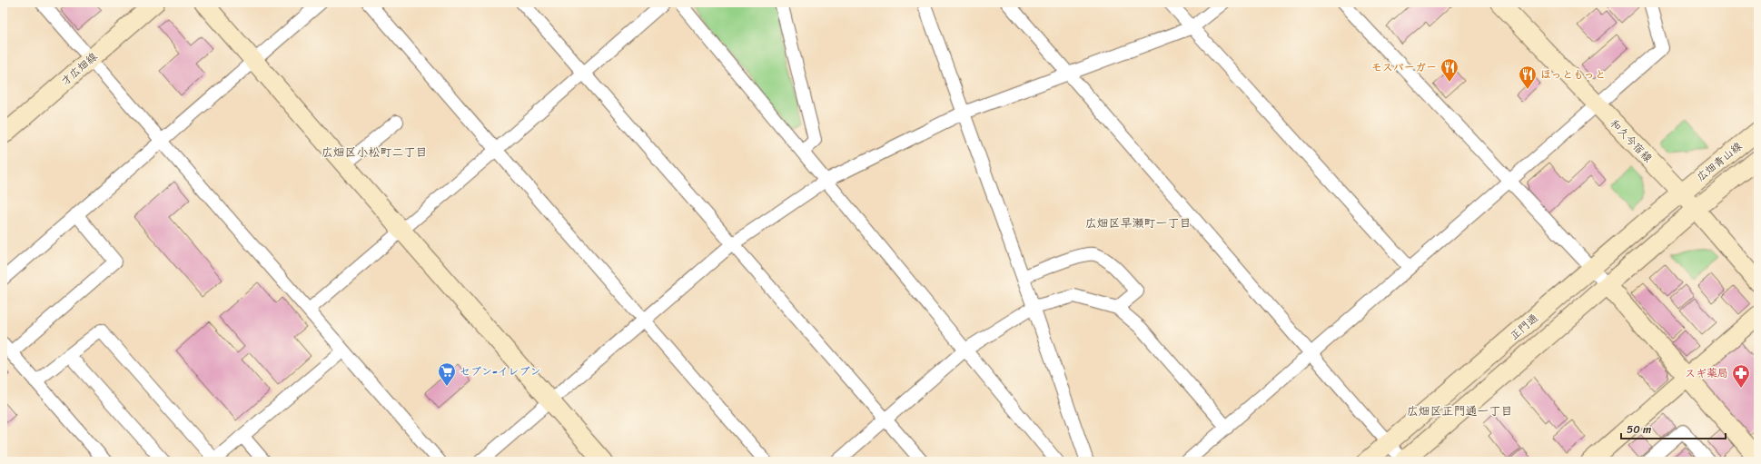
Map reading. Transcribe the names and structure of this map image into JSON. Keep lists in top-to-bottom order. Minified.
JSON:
{"streets":{"street":["才広畑線","和久今宿線","広畑青山線","正門通"]},"crossings":[["和久今宿線","広畑青山線"],["和久今宿線","正門通"],["広畑青山線","正門通"]],"districts":["広畑区小松町二丁目","広畑区早瀬町一丁目","広畑区正門通一丁目"],"places":{"restaurant":["モスバーガー","ほっともっと"],"supermarket":["セブン-イレブン"],"pharmacy":["スギ薬局"]},"scale_bar":"50 m"}
